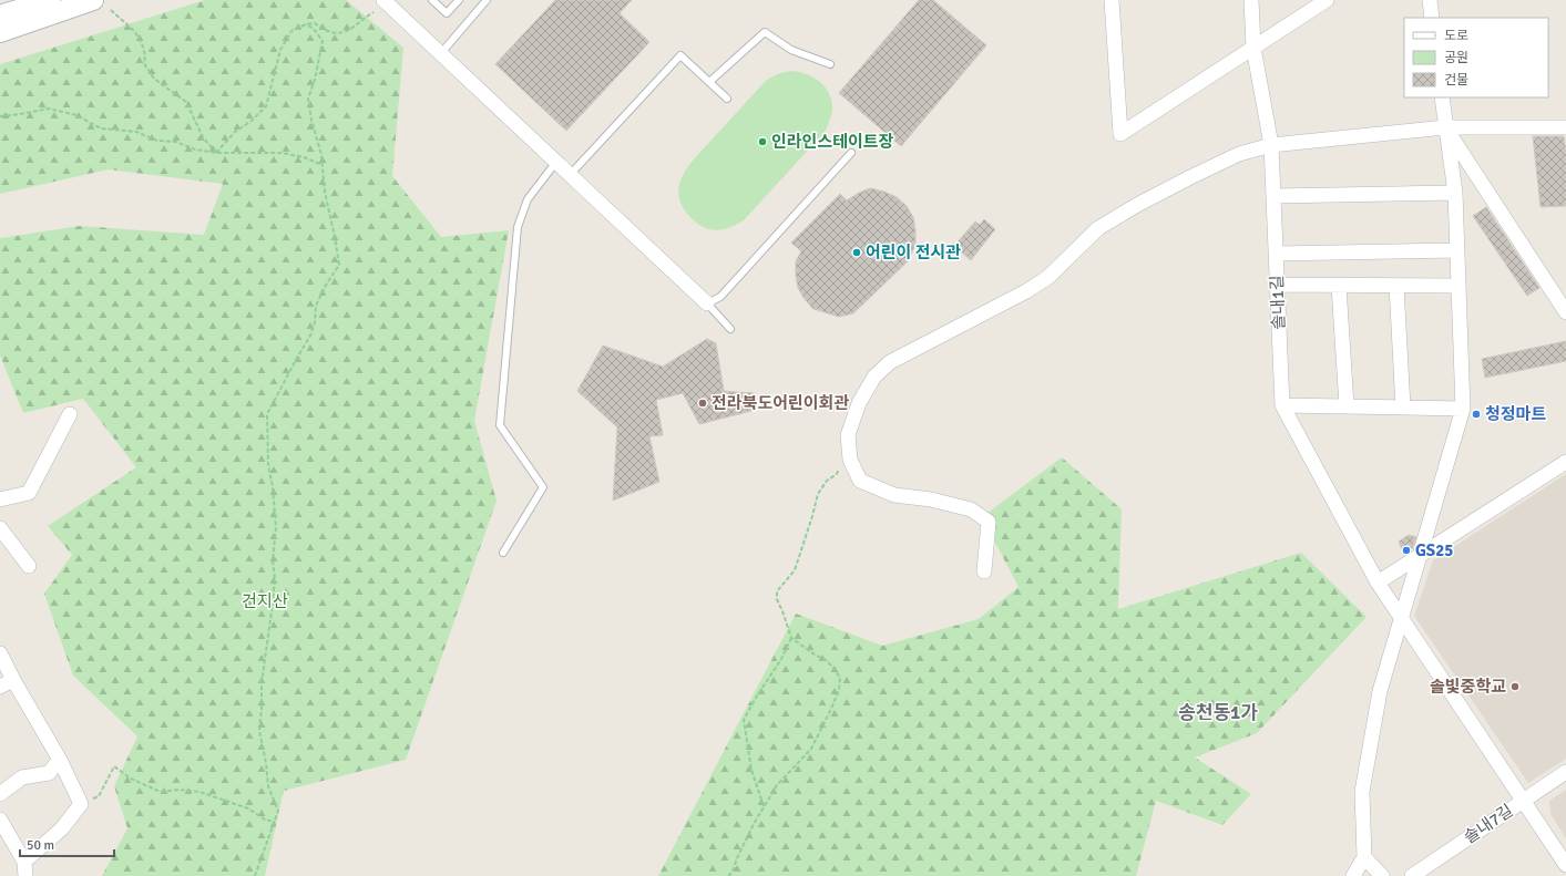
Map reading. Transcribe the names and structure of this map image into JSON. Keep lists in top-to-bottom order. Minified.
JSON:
{"streets":{"street":["솔내1길","솔내7길"]},"crossings":[["솔내1길","솔내7길"]],"districts":["송천동1가"],"parks":["건지산"],"places":["인라인스테이트장","어린이 전시관","전라북도어린이회관","청정마트","GS25","솔빛중학교"],"legend":["도로","공원","건물"],"scale_bar":"50 m"}
